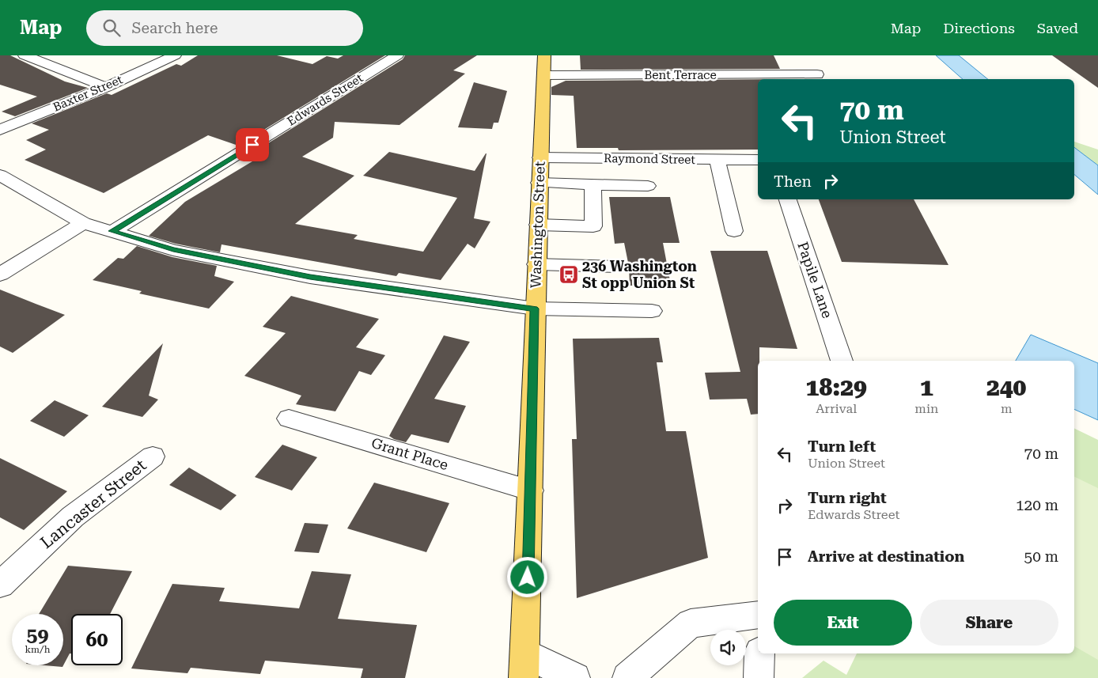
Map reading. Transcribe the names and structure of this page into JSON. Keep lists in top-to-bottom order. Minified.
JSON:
{"streets":{"main road":["Washington Street"],"street":["Bent Terrace","Baxter Street","Edwards Street","Raymond Street","Papile Lane","Grant Place","Lancaster Street"]},"crossings":[["Bent Terrace","Washington Street"],["Raymond Street","Washington Street"],["Washington Street","Grant Place"]],"places":{"bus stop":["236 Washington St opp Union St"]},"page":{"header":"Map","search":"Search here","nav":["Map","Directions","Saved"],"turn":["70 m","Union Street"],"then":"Then","eta":["18:29","Arrival","1","min","240","m"],"list":[{"name":"Turn left","note":"Union Street","value":"70 m"},{"name":"Turn right","note":"Edwards Street","value":"120 m"},{"name":"Arrive at destination","value":"50 m"}],"buttons":["Exit","Share"],"speed":"59 km/h","limit":"60"}}
